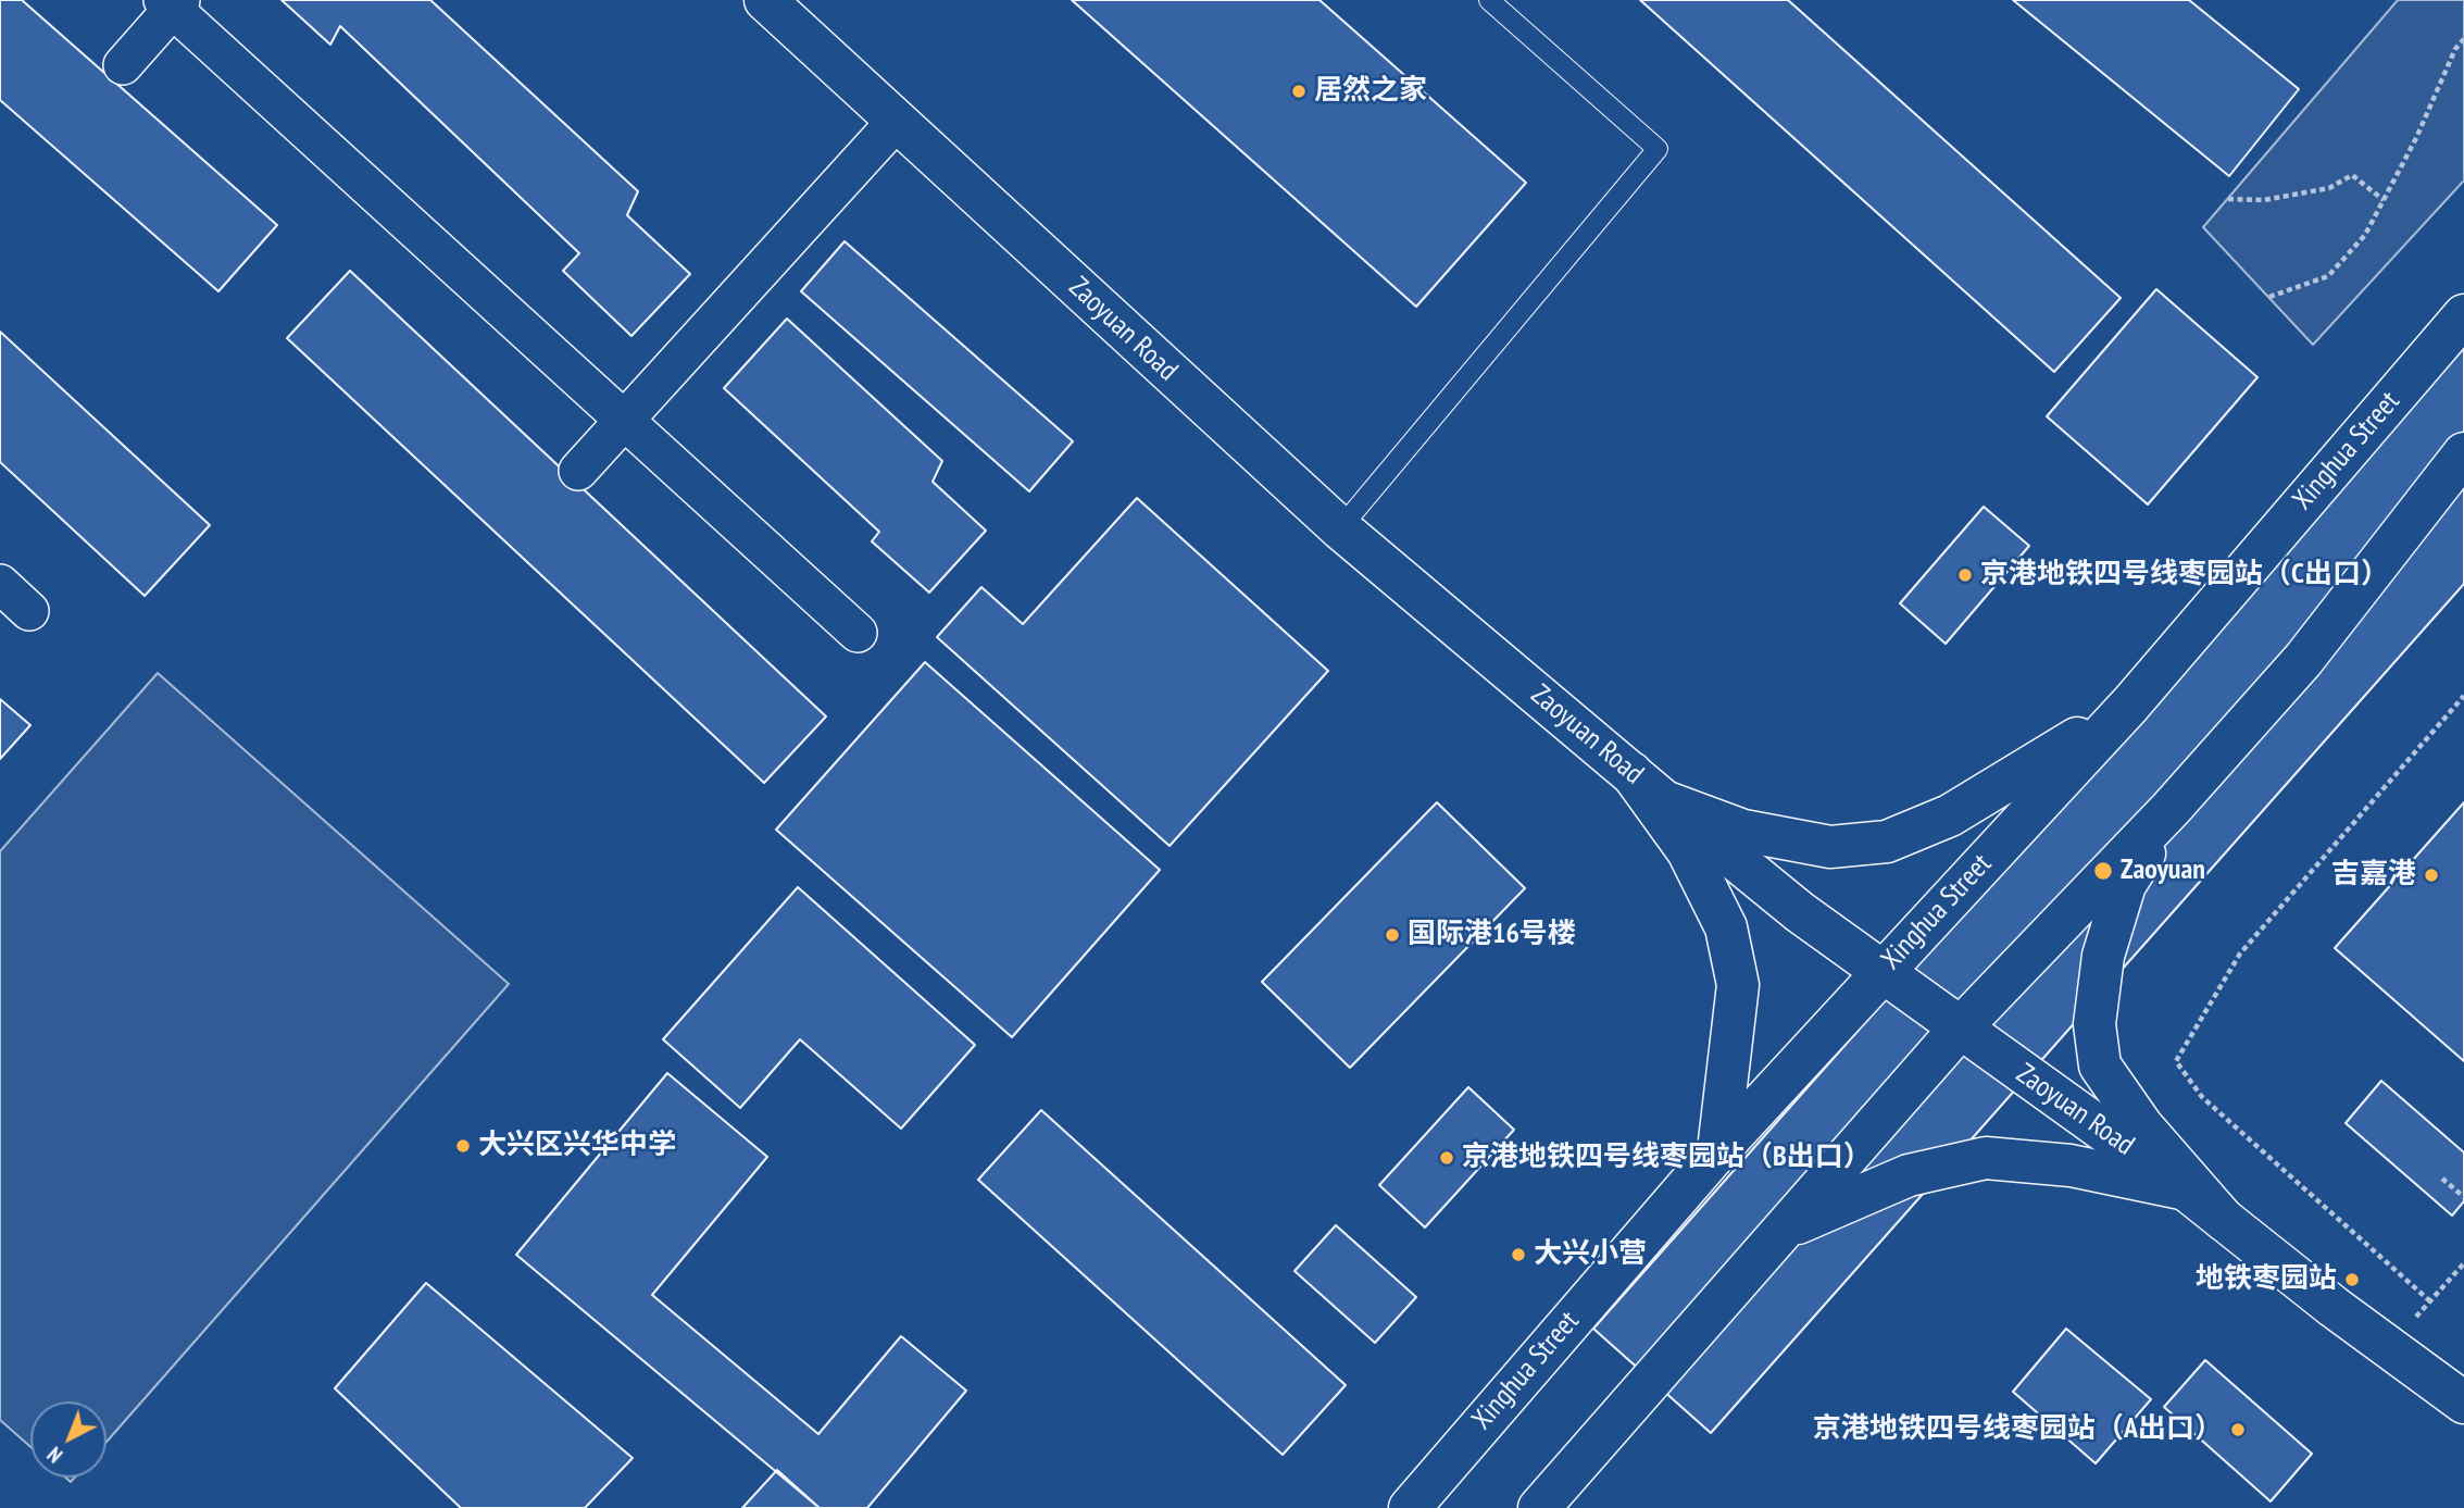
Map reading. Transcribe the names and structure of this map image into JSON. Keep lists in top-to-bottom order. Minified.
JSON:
{"streets":{"main road":["Zaoyuan Road","Xinghua Street"]},"crossings":[["Zaoyuan Road","Xinghua Street"]],"places":["居然之家","京港地铁四号线枣园站（C出口）","Zaoyuan","吉嘉港","国际港16号楼","大兴区兴华中学","京港地铁四号线枣园站（B出口）","大兴小营","地铁枣园站","京港地铁四号线枣园站（A出口）"],"north":"bottom left"}
